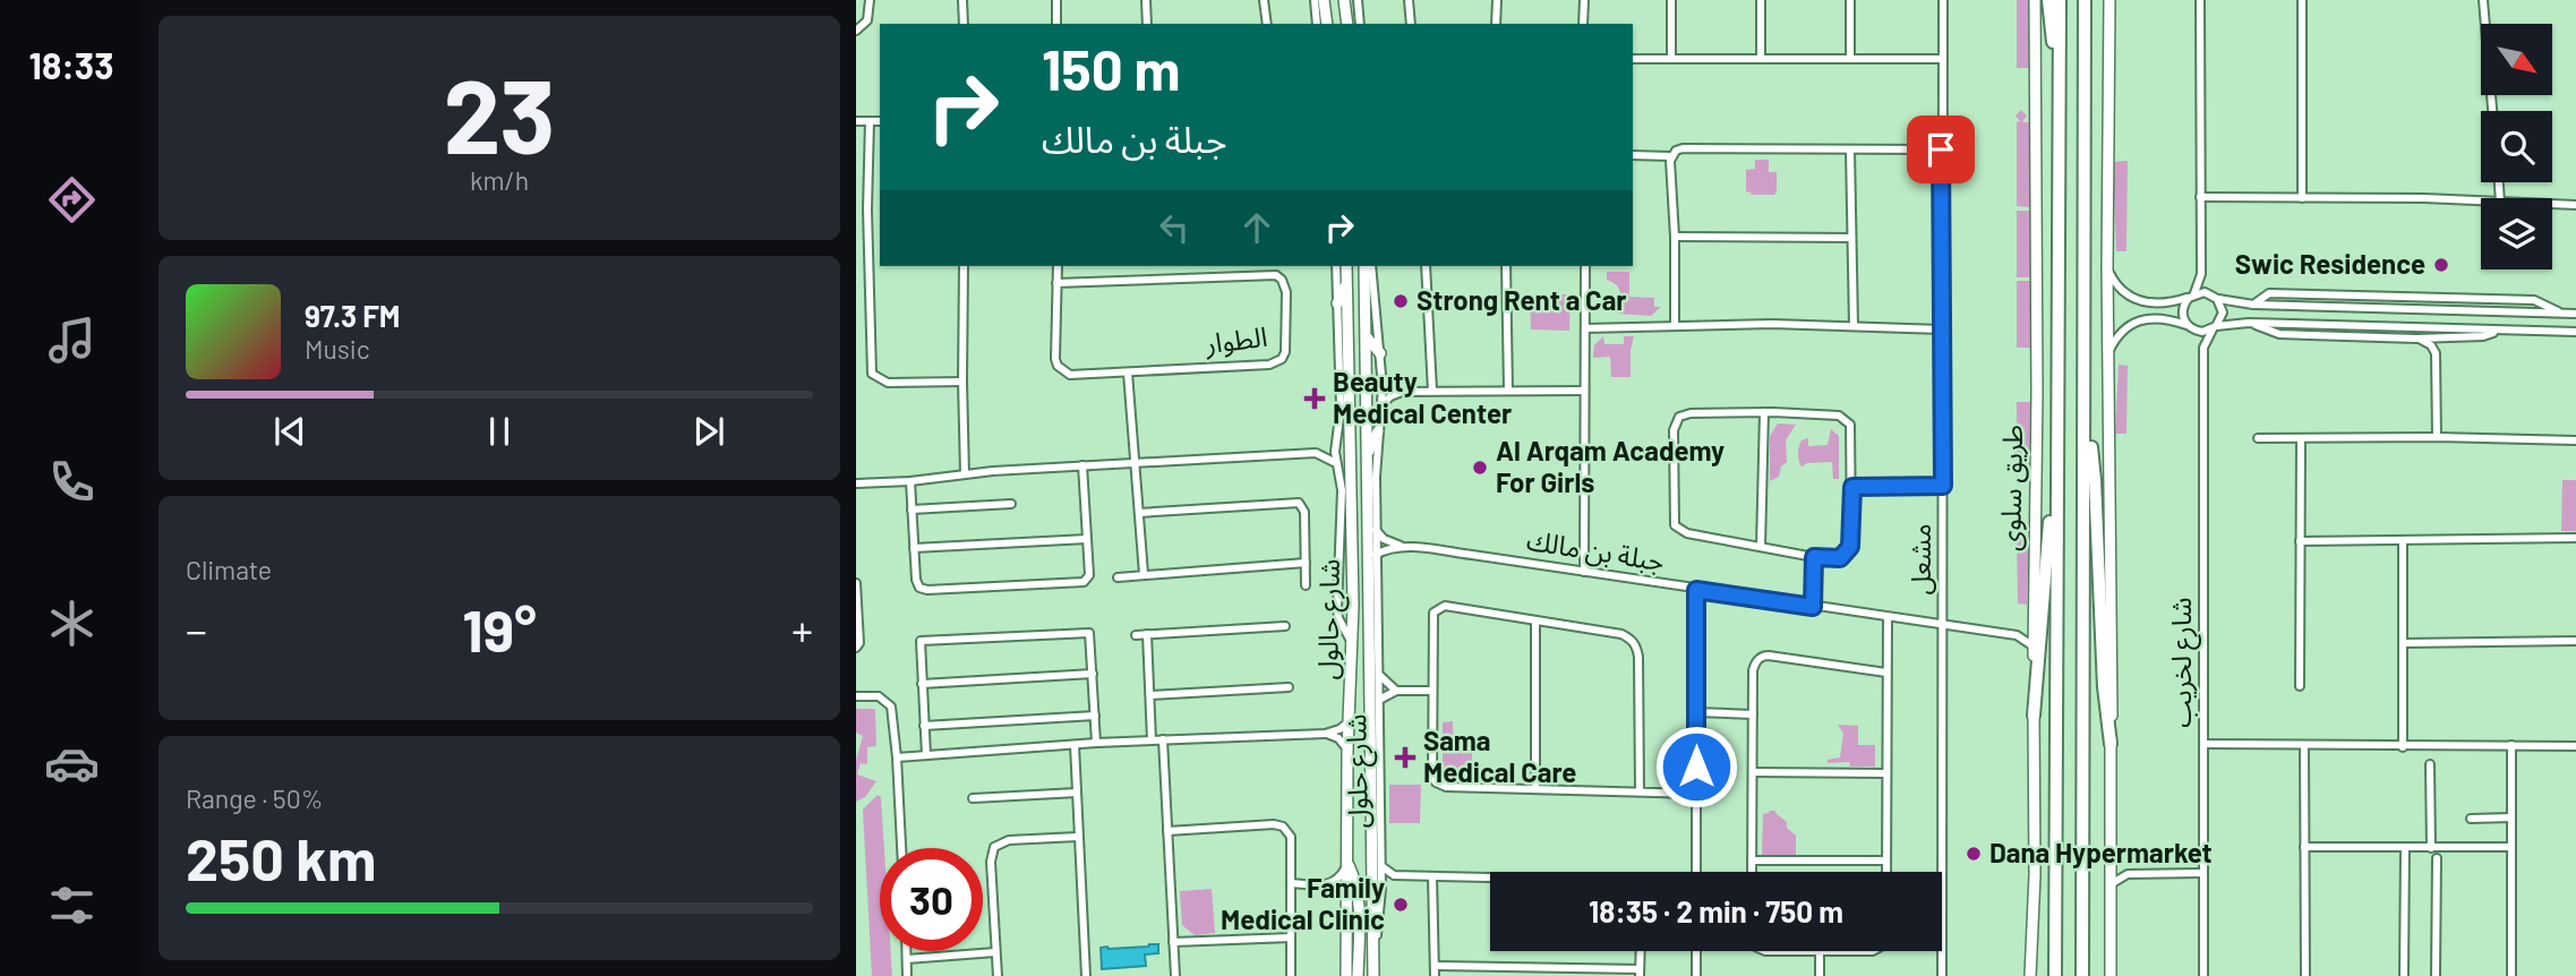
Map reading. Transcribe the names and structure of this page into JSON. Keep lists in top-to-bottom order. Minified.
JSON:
{"streets":{"highway":["طريق سلوى"],"main road":["شارع حالول"],"street":["الطوار","جبلة بن مالك","مشعل","شارع لخريب","شارع حلول"]},"crossings":[["طريق سلوى","جبلة بن مالك"],["جبلة بن مالك","مشعل"],["جبلة بن مالك","شارع حلول"],["شارع حالول","شارع حلول"]],"places":{"other":["Swic Residence","Strong Rent a Car","Al Arqam Academy For Girls","Dana Hypermarket","Family Medical Clinic"],"health":["Beauty Medical Center","Sama Medical Care"]},"north":"bottom right","page":{"tabs":"18:33","tile":[["23","km/h"],"Climate",["Range · 50%","250 km"]],"turn":["150 m","جبلة بن مالك"],"song":["97.3 FM","Music"],"heat":["−","19°","+"],"limit":"30","trip":"18:35 · 2 min · 750 m"}}
